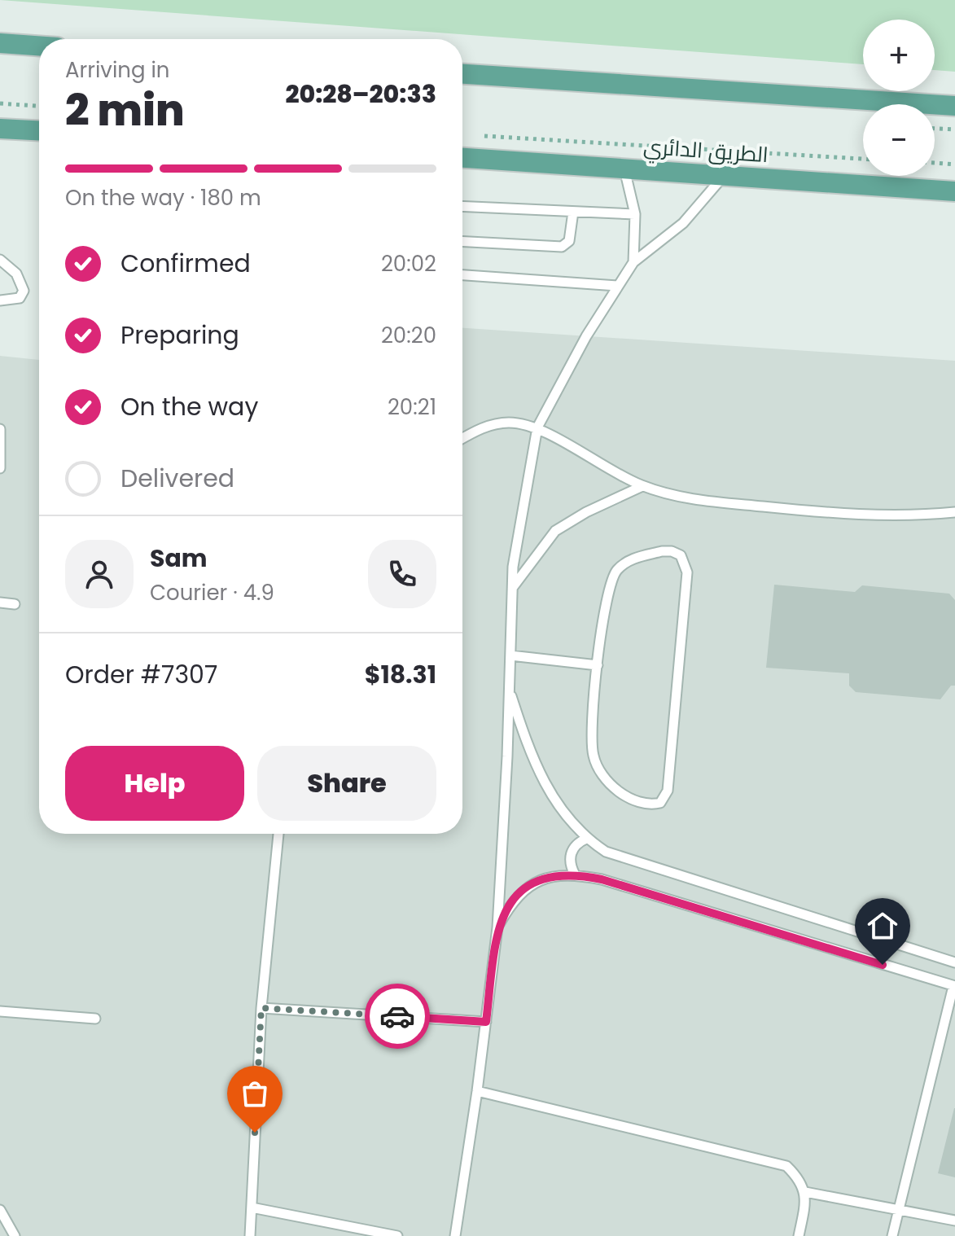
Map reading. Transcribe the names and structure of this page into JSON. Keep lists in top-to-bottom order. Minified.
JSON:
{"streets":{"main road":["الطريق الدائري"]},"page":{"map_buttons":["+","−"],"heading":["2 min","Arriving in","20:28–20:33"],"panel":["Sam","Courier · 4.9","Order #7307","$18.31"],"bar":"On the way · 180 m","list":[["Confirmed","20:02"],["Preparing","20:20"],["On the way","20:21"],"Delivered"],"buttons":["Help","Share"]}}
